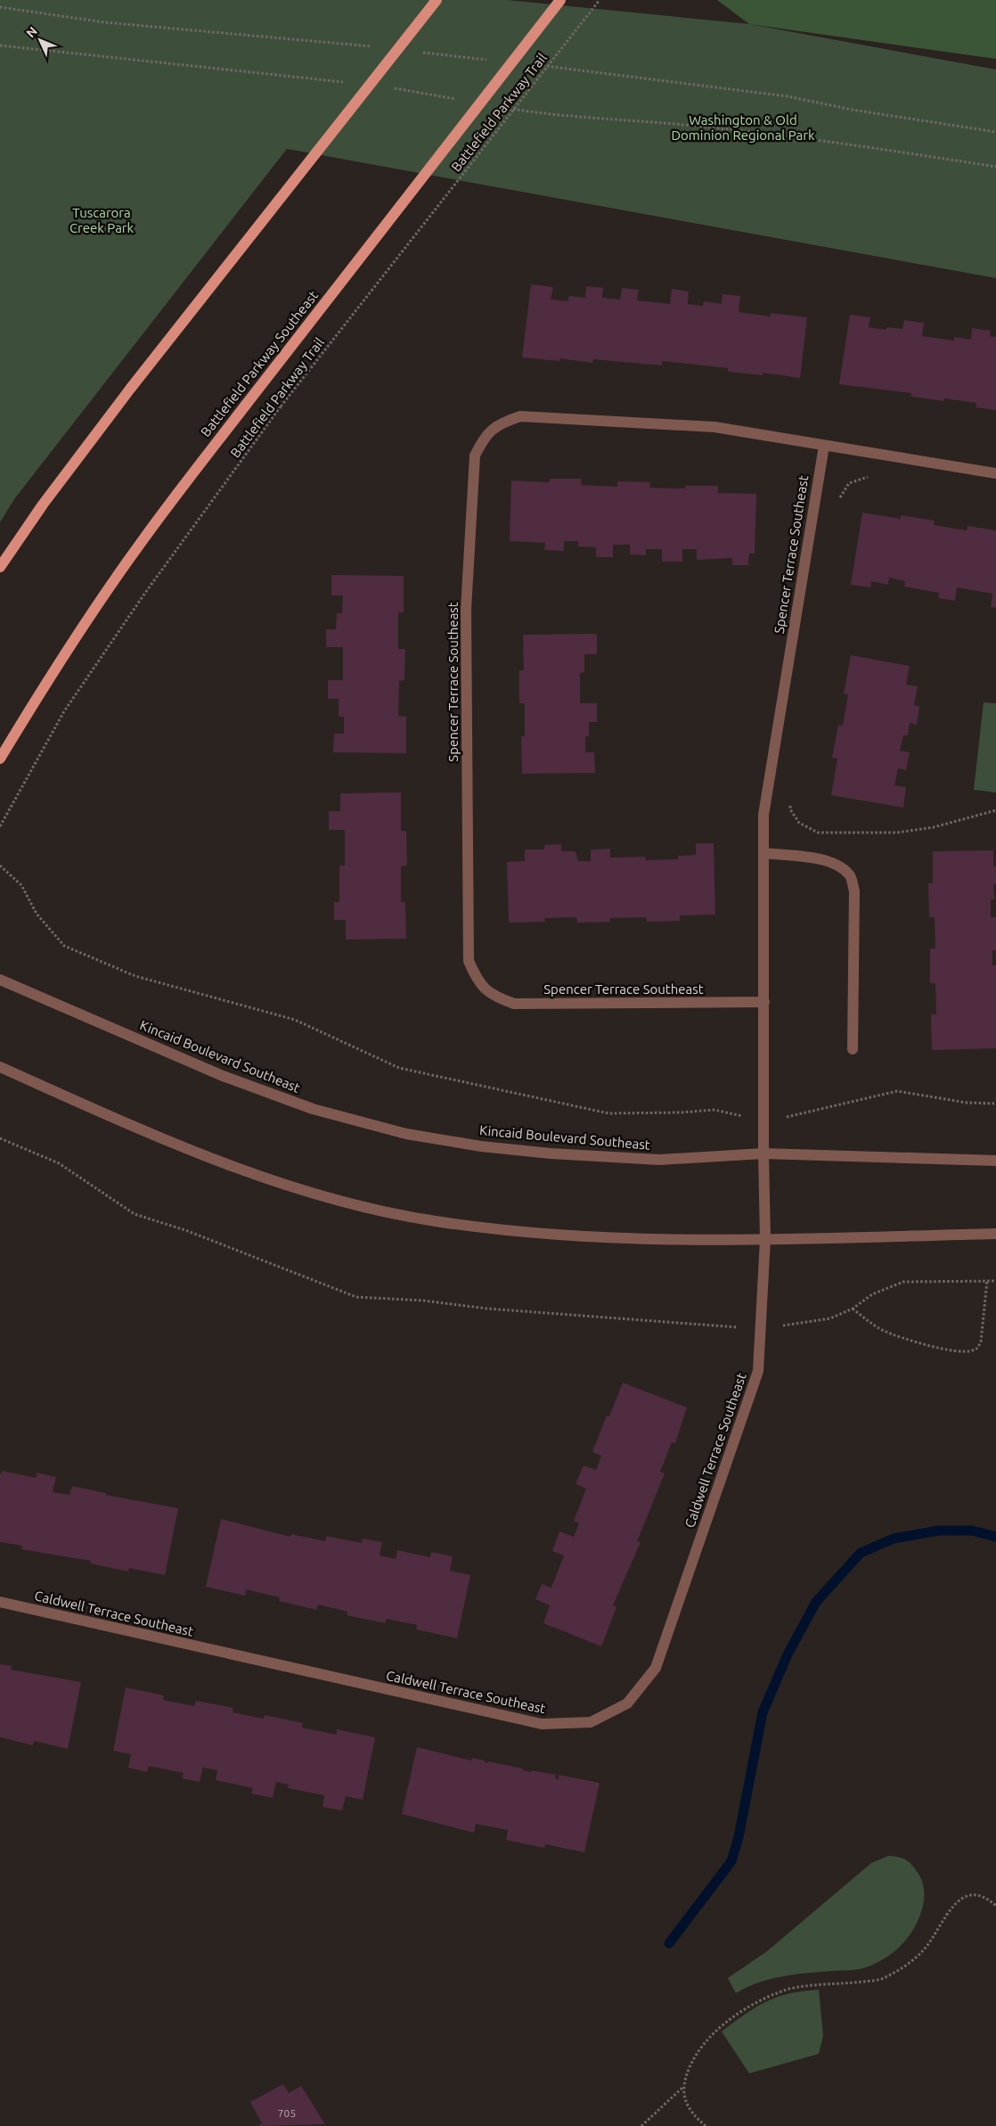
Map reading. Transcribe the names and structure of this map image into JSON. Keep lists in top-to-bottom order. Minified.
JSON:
{"streets":{"main road":["Battlefield Parkway Southeast"],"street":["Spencer Terrace Southeast","Kincaid Boulevard Southeast","Caldwell Terrace Southeast"],"path":["Battlefield Parkway Trail"]},"crossings":[["Spencer Terrace Southeast","Kincaid Boulevard Southeast"],["Spencer Terrace Southeast","Caldwell Terrace Southeast"]],"parks":["Washington & Old Dominion Regional Park","Tuscarora Creek Park"],"house_numbers":["705"],"north":"top left"}
